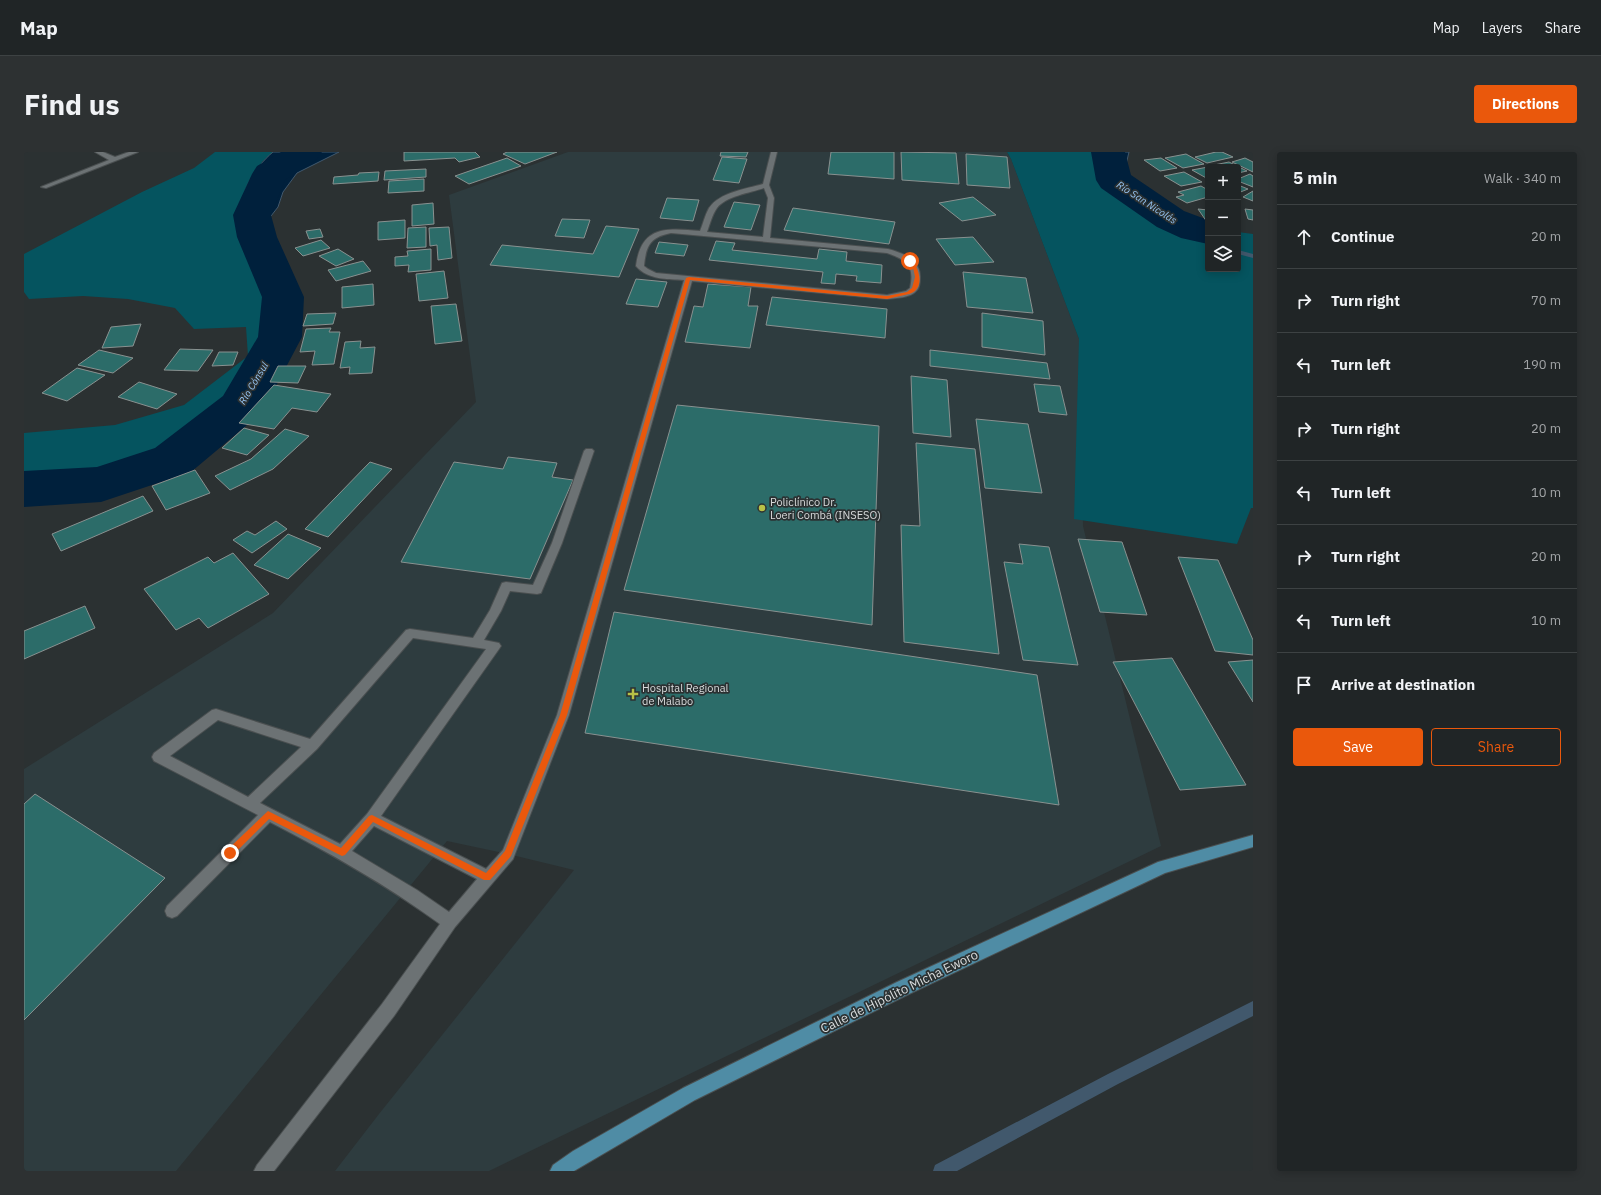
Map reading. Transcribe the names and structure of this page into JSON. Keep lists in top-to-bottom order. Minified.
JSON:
{"streets":{"main road":["Calle de Hipólito Micha Eworo"]},"water":["Río San Nicolás","Río Cónsul"],"places":{"other":["Policlínico Dr. Loeri Combá (INSESO)"],"health":["Hospital Regional de Malabo"]},"page":{"header":"Map","nav":["Map","Layers","Share"],"buttons":["Directions",["Save","Share"]],"title":"Find us","heading":["5 min","Walk · 340 m"],"map_buttons":["+","−"],"list":[["Continue","20 m"],["Turn right","70 m"],["Turn left","190 m"],["Turn right","20 m"],["Turn left","10 m"],["Turn right","20 m"],["Turn left","10 m"],"Arrive at destination"]}}
